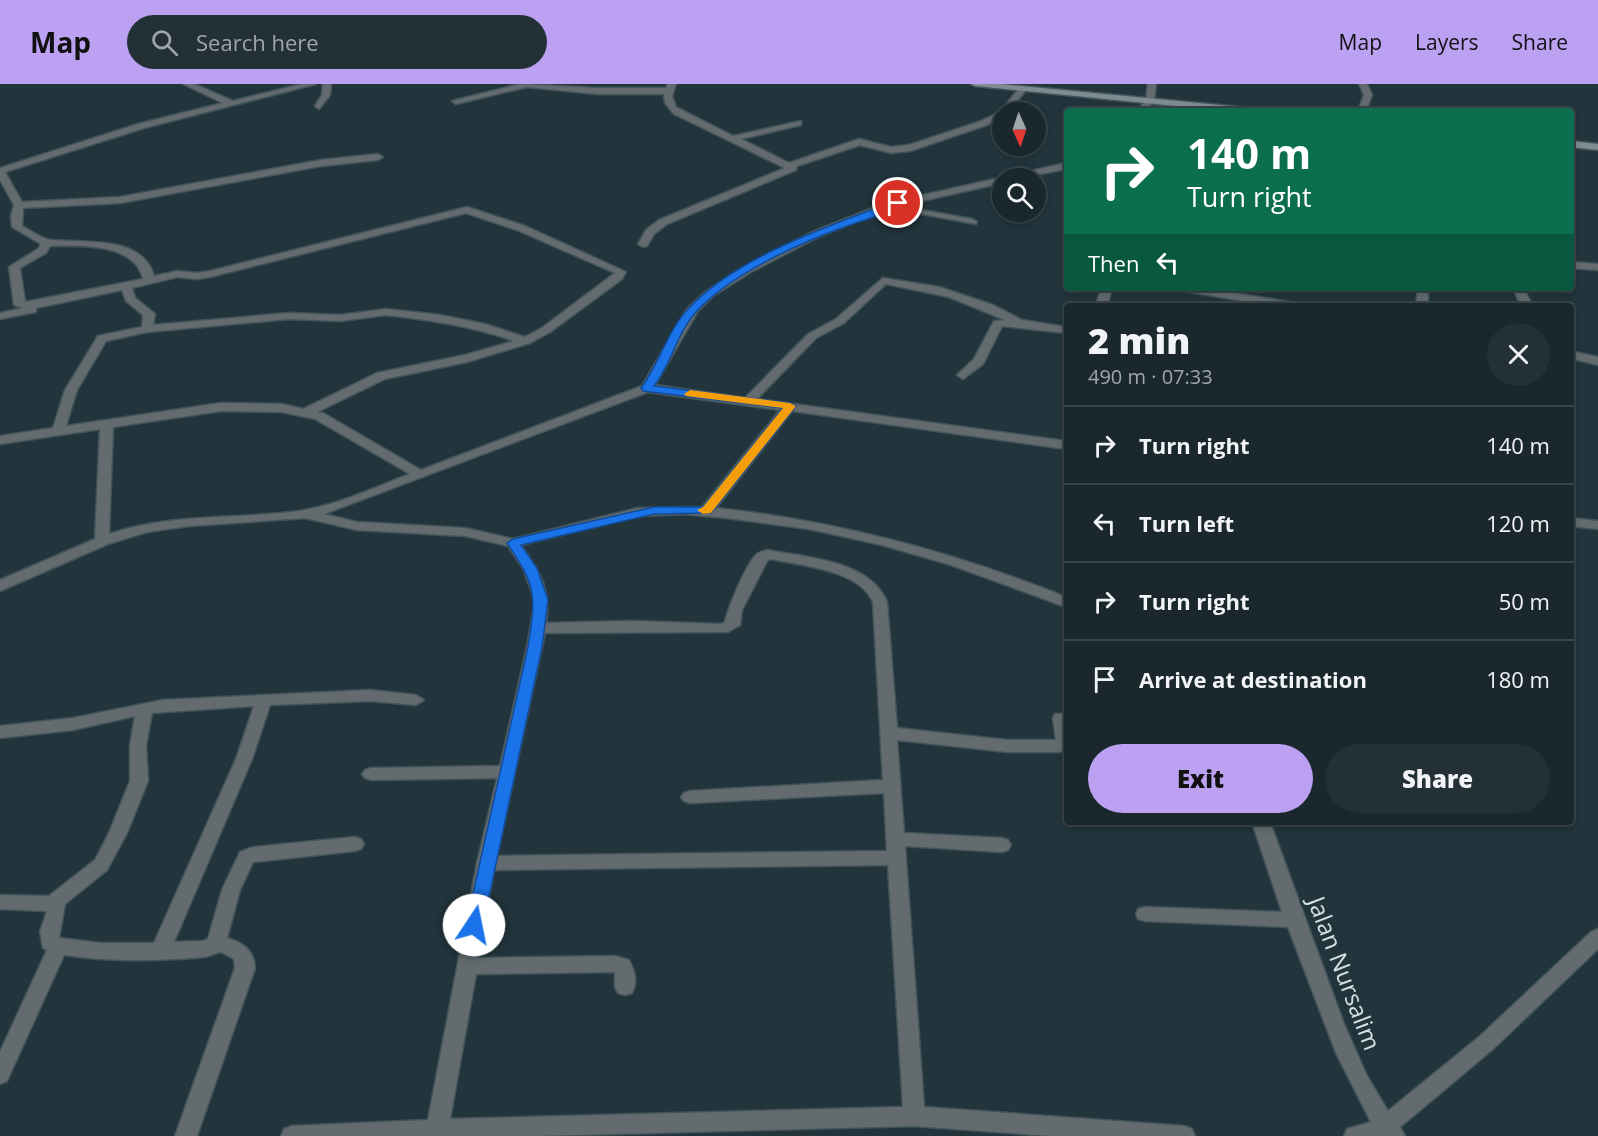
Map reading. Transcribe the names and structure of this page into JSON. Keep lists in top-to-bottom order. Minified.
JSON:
{"streets":{"street":["Jalan Nursalim"]},"north":"bottom","page":{"header":"Map","search":"Search here","nav":["Map","Layers","Share"],"turn":["140 m","Turn right"],"then":"Then","heading":["2 min","490 m · 07:33"],"list":[{"name":"Turn right","value":"140 m"},{"name":"Turn left","value":"120 m"},{"name":"Turn right","value":"50 m"},{"name":"Arrive at destination","value":"180 m"}],"buttons":["Exit","Share"]}}
